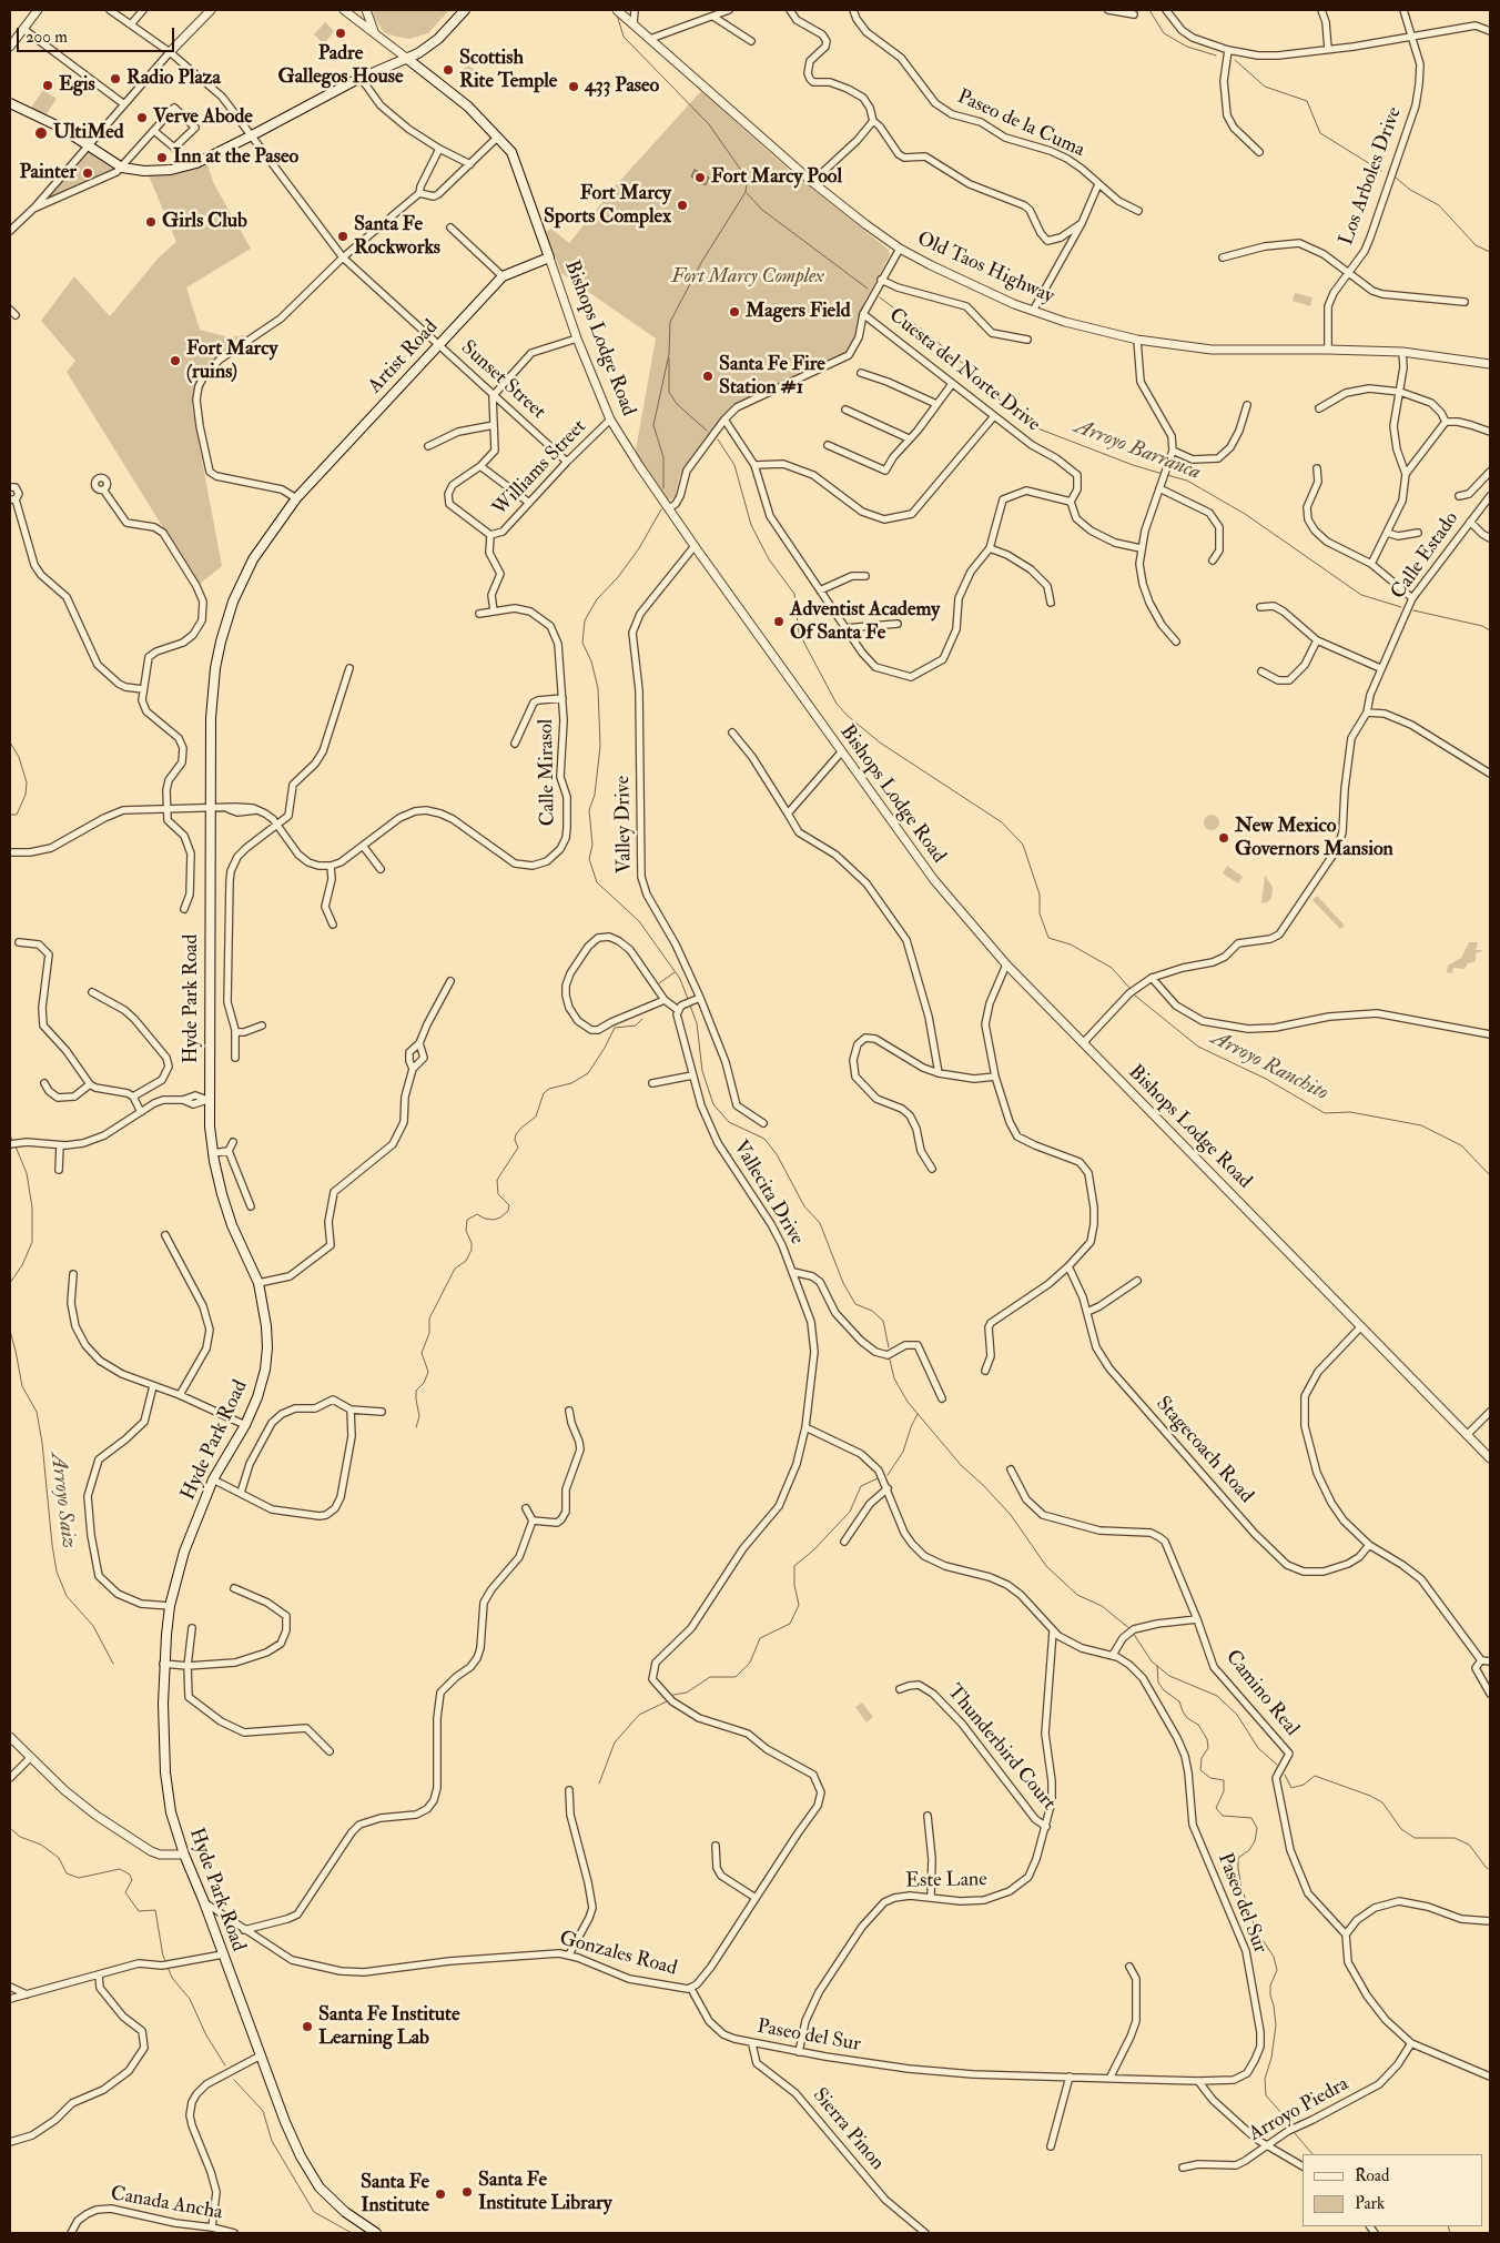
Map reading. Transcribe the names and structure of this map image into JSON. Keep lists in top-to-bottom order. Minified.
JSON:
{"streets":{"main road":["Bishops Lodge Road","Artist Road","Hyde Park Road"],"street":["Paseo de la Cuma","Los Arboles Drive","Old Taos Highway","Cuesta del Norte Drive","Sunset Street","Williams Street","Calle Estado","Calle Mirasol","Valley Drive","Vallecita Drive","Stagecoach Road","Camino Real","Thunderbird Court","Este Lane","Paseo del Sur","Gonzales Road","Arroyo Piedra","Sierra Pinon","Canada Ancha"]},"crossings":[["Los Arboles Drive","Old Taos Highway"],["Bishops Lodge Road","Artist Road"],["Bishops Lodge Road","Williams Street"],["Bishops Lodge Road","Valley Drive"],["Artist Road","Sunset Street"],["Artist Road","Hyde Park Road"],["Sunset Street","Williams Street"],["Hyde Park Road","Gonzales Road"],["Vallecita Drive","Paseo del Sur"],["Vallecita Drive","Gonzales Road"],["Thunderbird Court","Este Lane"],["Este Lane","Paseo del Sur"],["Paseo del Sur","Gonzales Road"],["Paseo del Sur","Sierra Pinon"]],"water":["Arroyo Barranca","Arroyo Ranchito","Arroyo Saiz"],"parks":["Fort Marcy Complex"],"places":["Padre Gallegos House","Scottish Rite Temple","Radio Plaza","Egis","433 Paseo","Verve Abode","UltiMed","Inn at the Paseo","Painter","Fort Marcy Pool","Fort Marcy Sports Complex","Girls Club","Santa Fe Rockworks","Magers Field","Fort Marcy (ruins)","Santa Fe Fire Station #1","Adventist Academy Of Santa Fe","New Mexico Governors Mansion","Santa Fe Institute Learning Lab","Santa Fe Institute Library","Santa Fe Institute"],"legend":["Road","Park"],"scale_bar":"200 m"}
